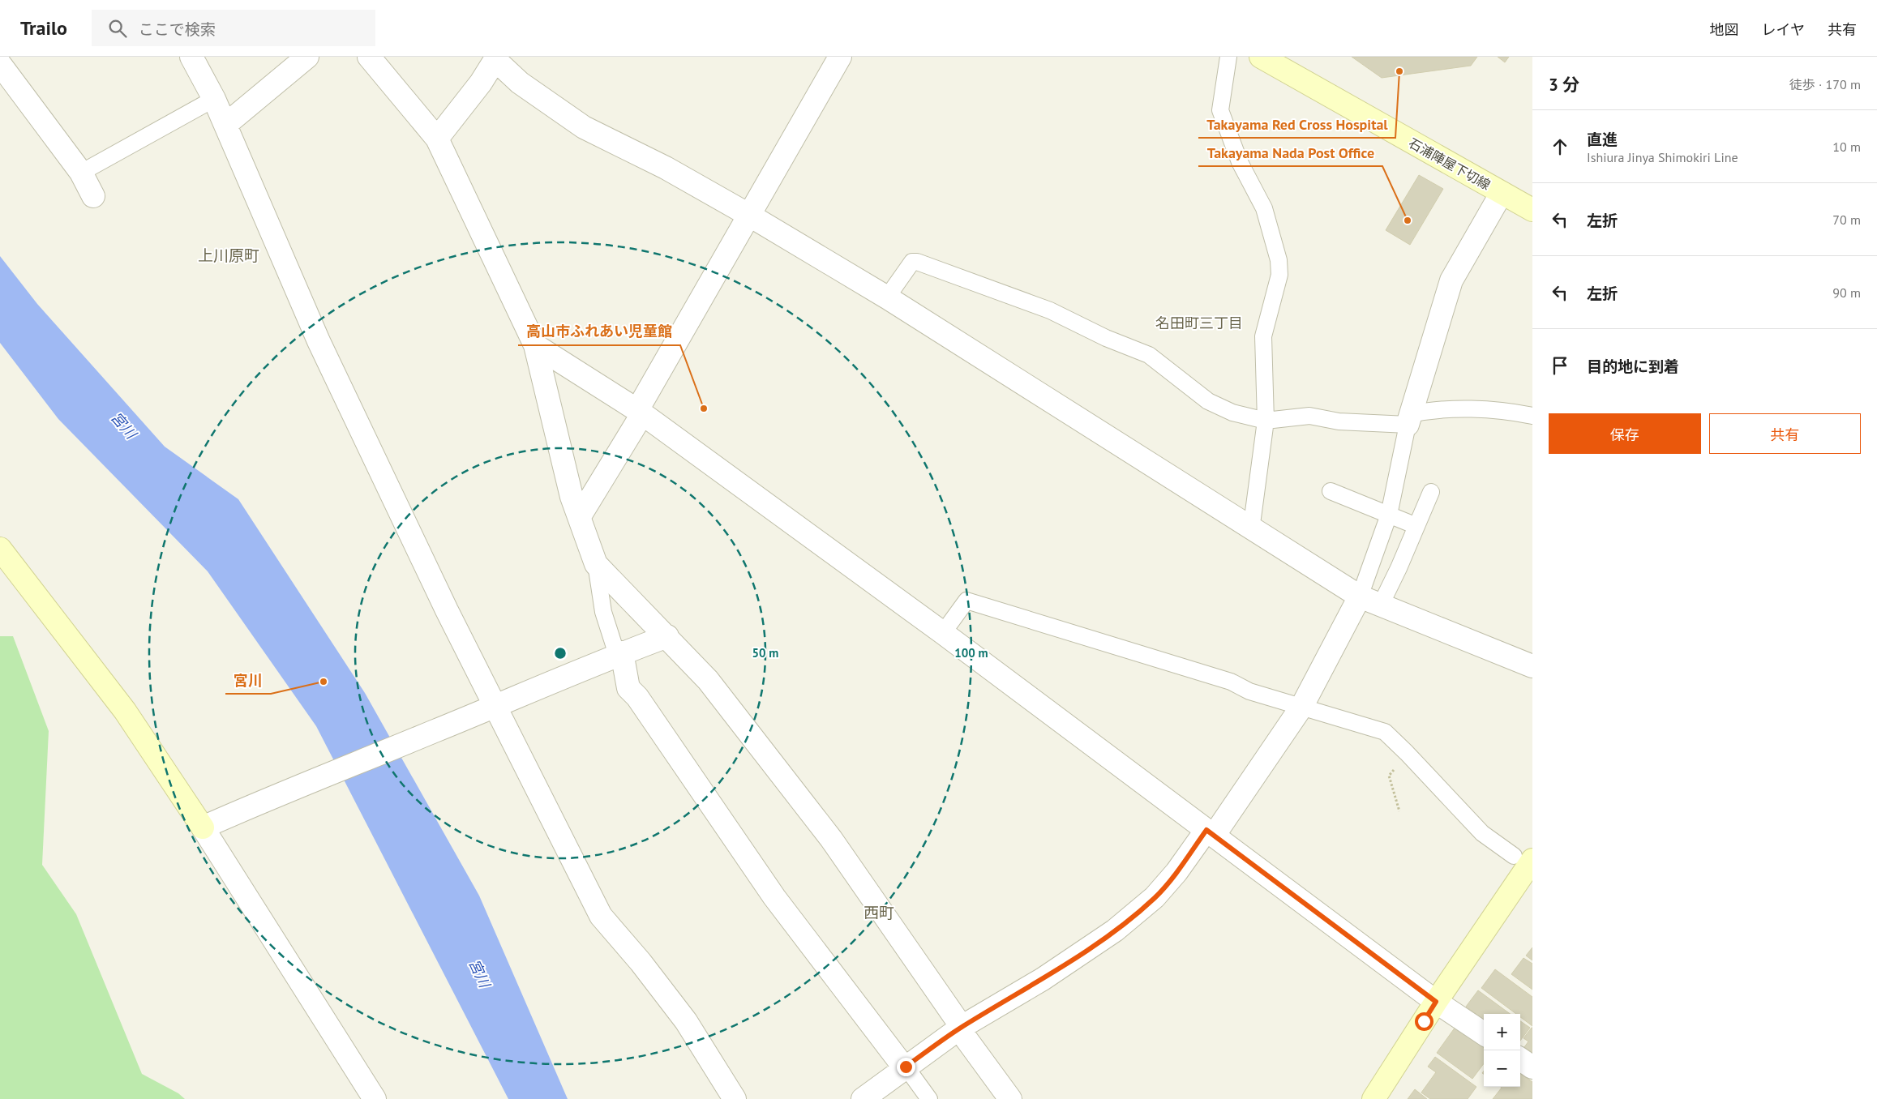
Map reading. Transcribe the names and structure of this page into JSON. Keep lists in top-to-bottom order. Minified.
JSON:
{"streets":{"main road":["石浦陣屋下切線"]},"districts":["上川原町","名田町三丁目","西町"],"water":["宮川"],"places":["Takayama Red Cross Hospital","Takayama Nada Post Office","高山市ふれあい児童館","宮川"],"page":{"header":"Trailo","search":"ここで検索","nav":["地図","レイヤ","共有"],"heading":["3 分","徒歩 · 170 m"],"list":[["直進","Ishiura Jinya Shimokiri Line","10 m"],["左折","70 m"],["左折","90 m"],"目的地に到着"],"buttons":["保存","共有"],"map_buttons":["+","−"]},"rings":["50 m","100 m"]}
